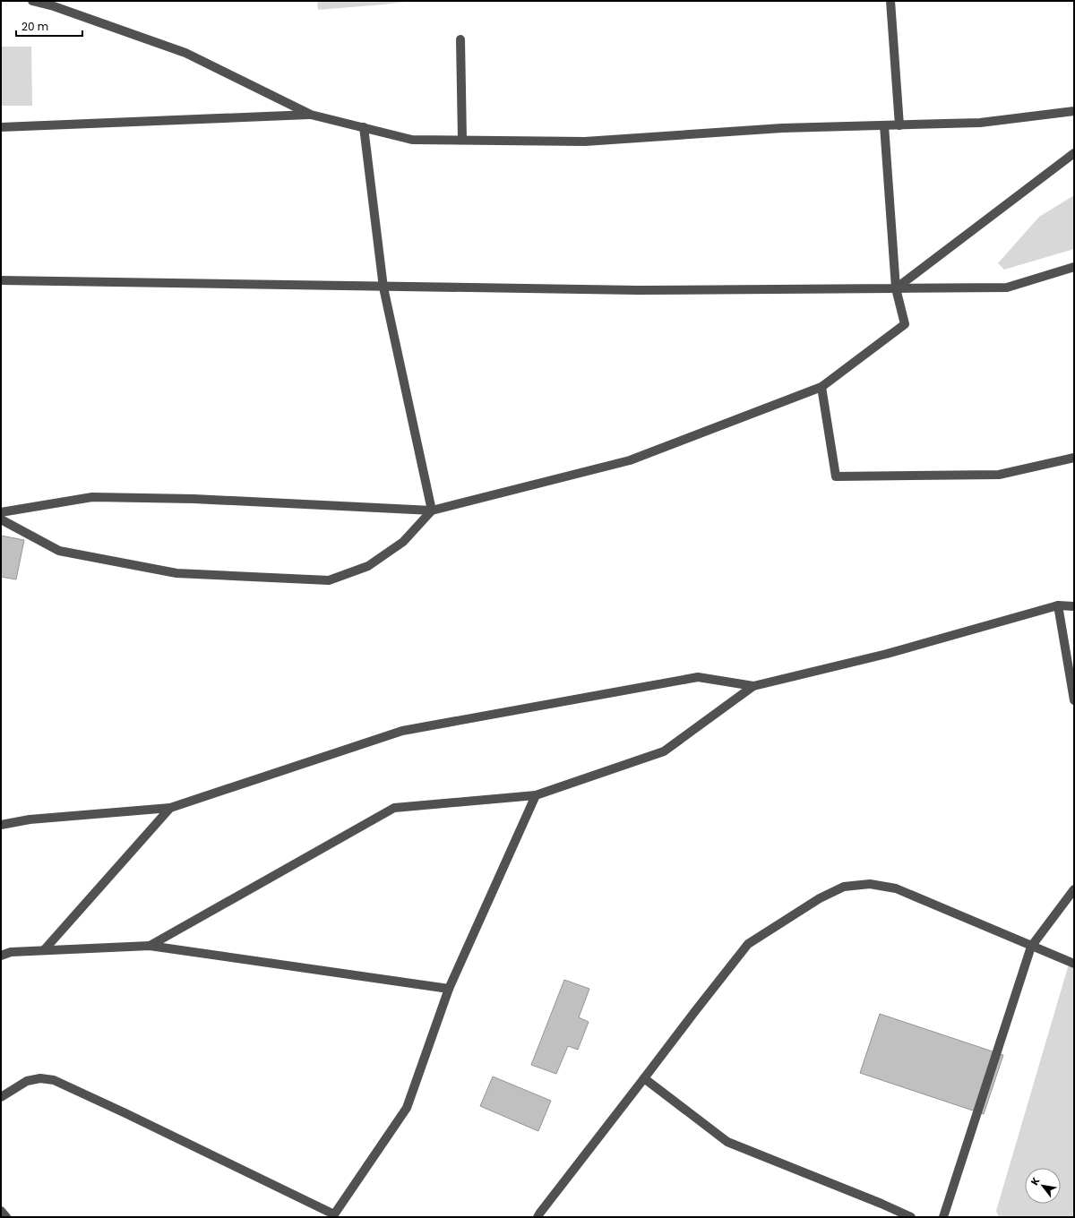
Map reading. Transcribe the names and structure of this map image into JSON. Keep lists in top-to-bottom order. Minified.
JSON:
{"scale_bar":"20 m","north":"top left"}
